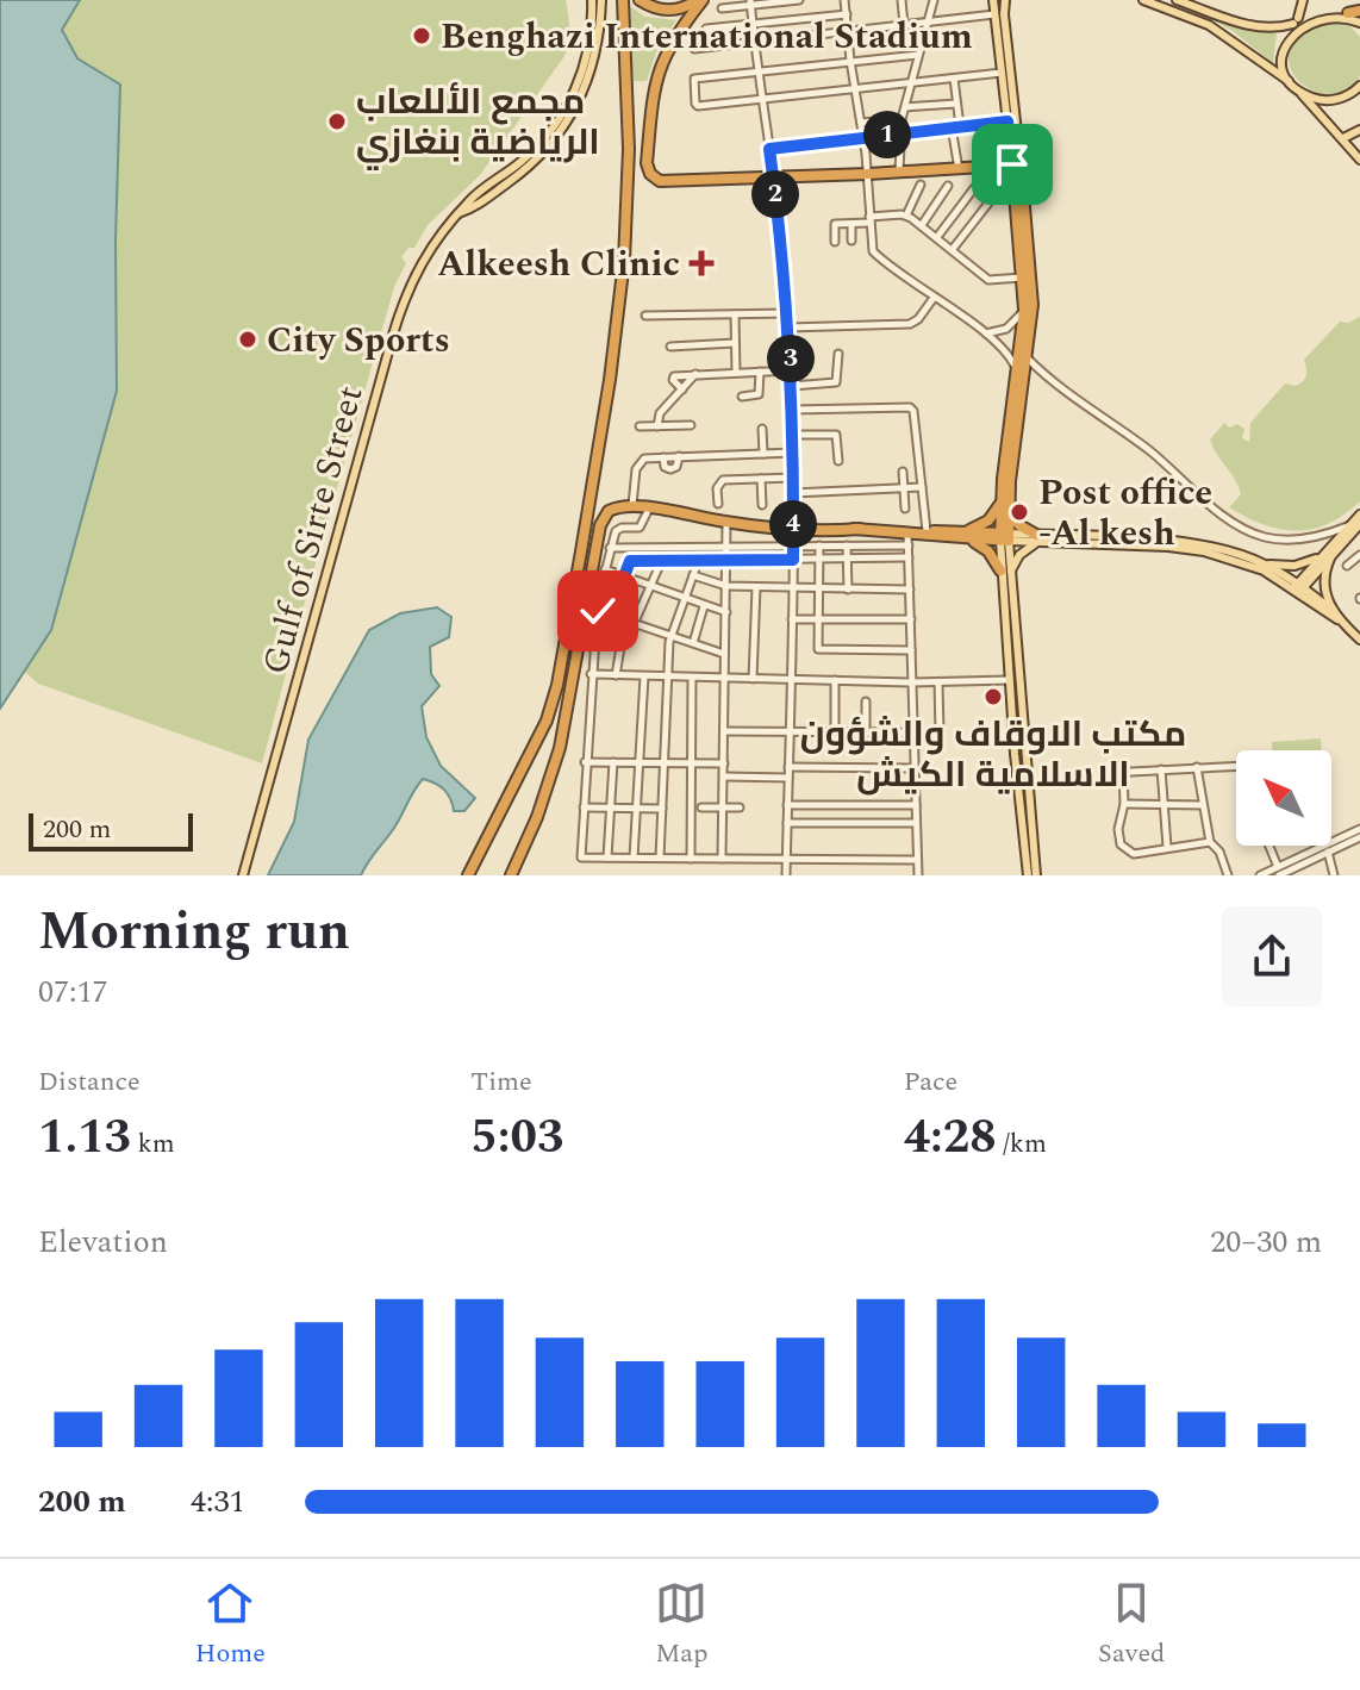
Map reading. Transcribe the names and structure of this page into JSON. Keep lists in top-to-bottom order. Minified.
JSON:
{"streets":{"main road":["Gulf of Sirte Street"]},"places":{"other":["Benghazi International Stadium","مجمع الأللعاب الرياضية بنغازي","City Sports","Post office -Al kesh","مكتب الاوقاف والشؤون الاسلامية الكيش"],"health":["Alkeesh Clinic"]},"scale_bar":"200 m","north":"top left","page":{"pins":["1","2","3","4"],"scale":"200 m","heading":["Morning run","07:17"],"stats":[["Distance","1.13 km"],["Time","5:03"],["Pace","4:28 /km"]],"chart":["Elevation","20–30 m"],"list":[{"name":"200 m","note":"4:31"}],"tabs":["Home","Map","Saved"]}}
